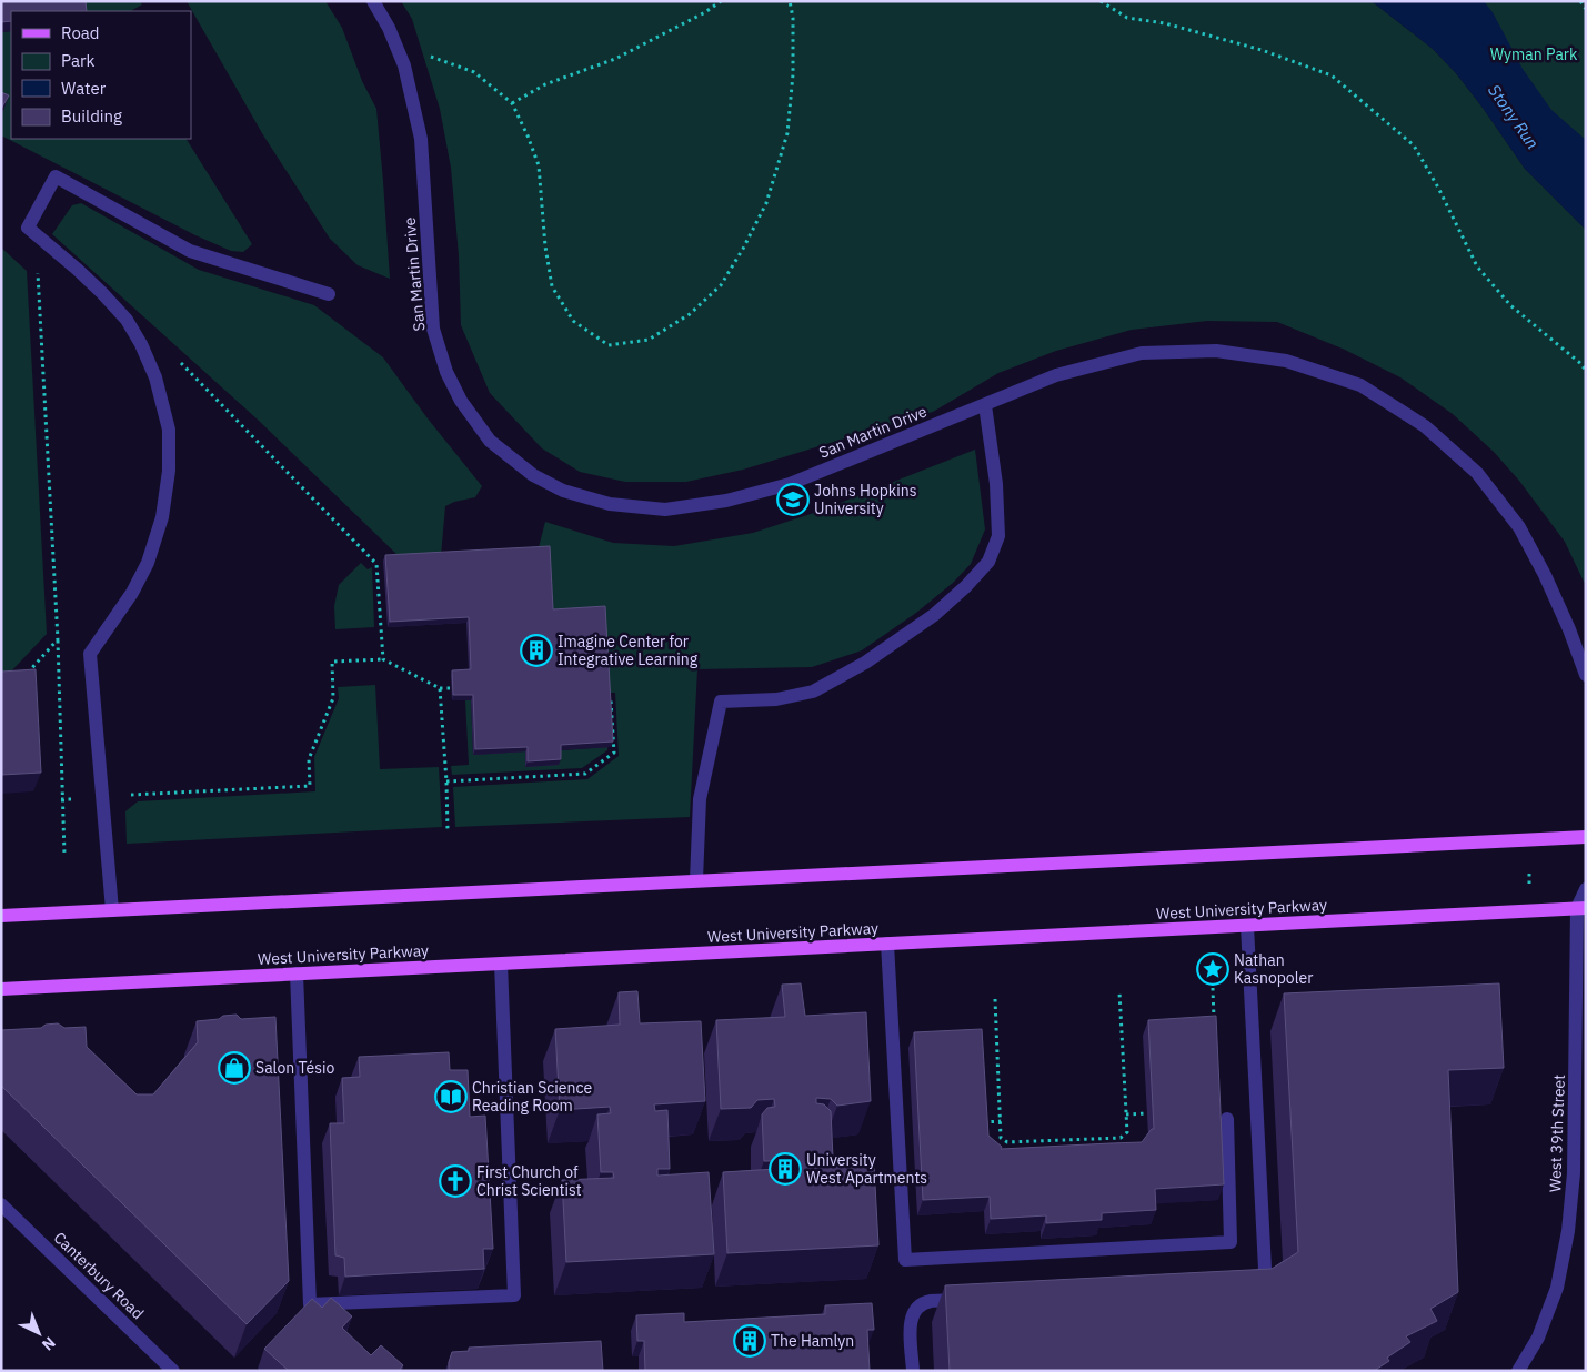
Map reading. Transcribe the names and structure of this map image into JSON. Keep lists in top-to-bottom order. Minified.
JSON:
{"streets":{"main road":["West University Parkway"],"street":["San Martin Drive","West 39th Street","Canterbury Road"]},"crossings":[["West University Parkway","West 39th Street"]],"water":["Stony Run"],"parks":["Wyman Park"],"places":{"school or university":["Johns Hopkins University"],"building":["Imagine Center for Integrative Learning","University West Apartments","The Hamlyn"],"place":["Nathan Kasnopoler"],"shop":["Salon Tésio"],"library":["Christian Science Reading Room"],"church":["First Church of Christ Scientist"]},"legend":["Road","Park","Water","Building"],"north":"bottom right"}
